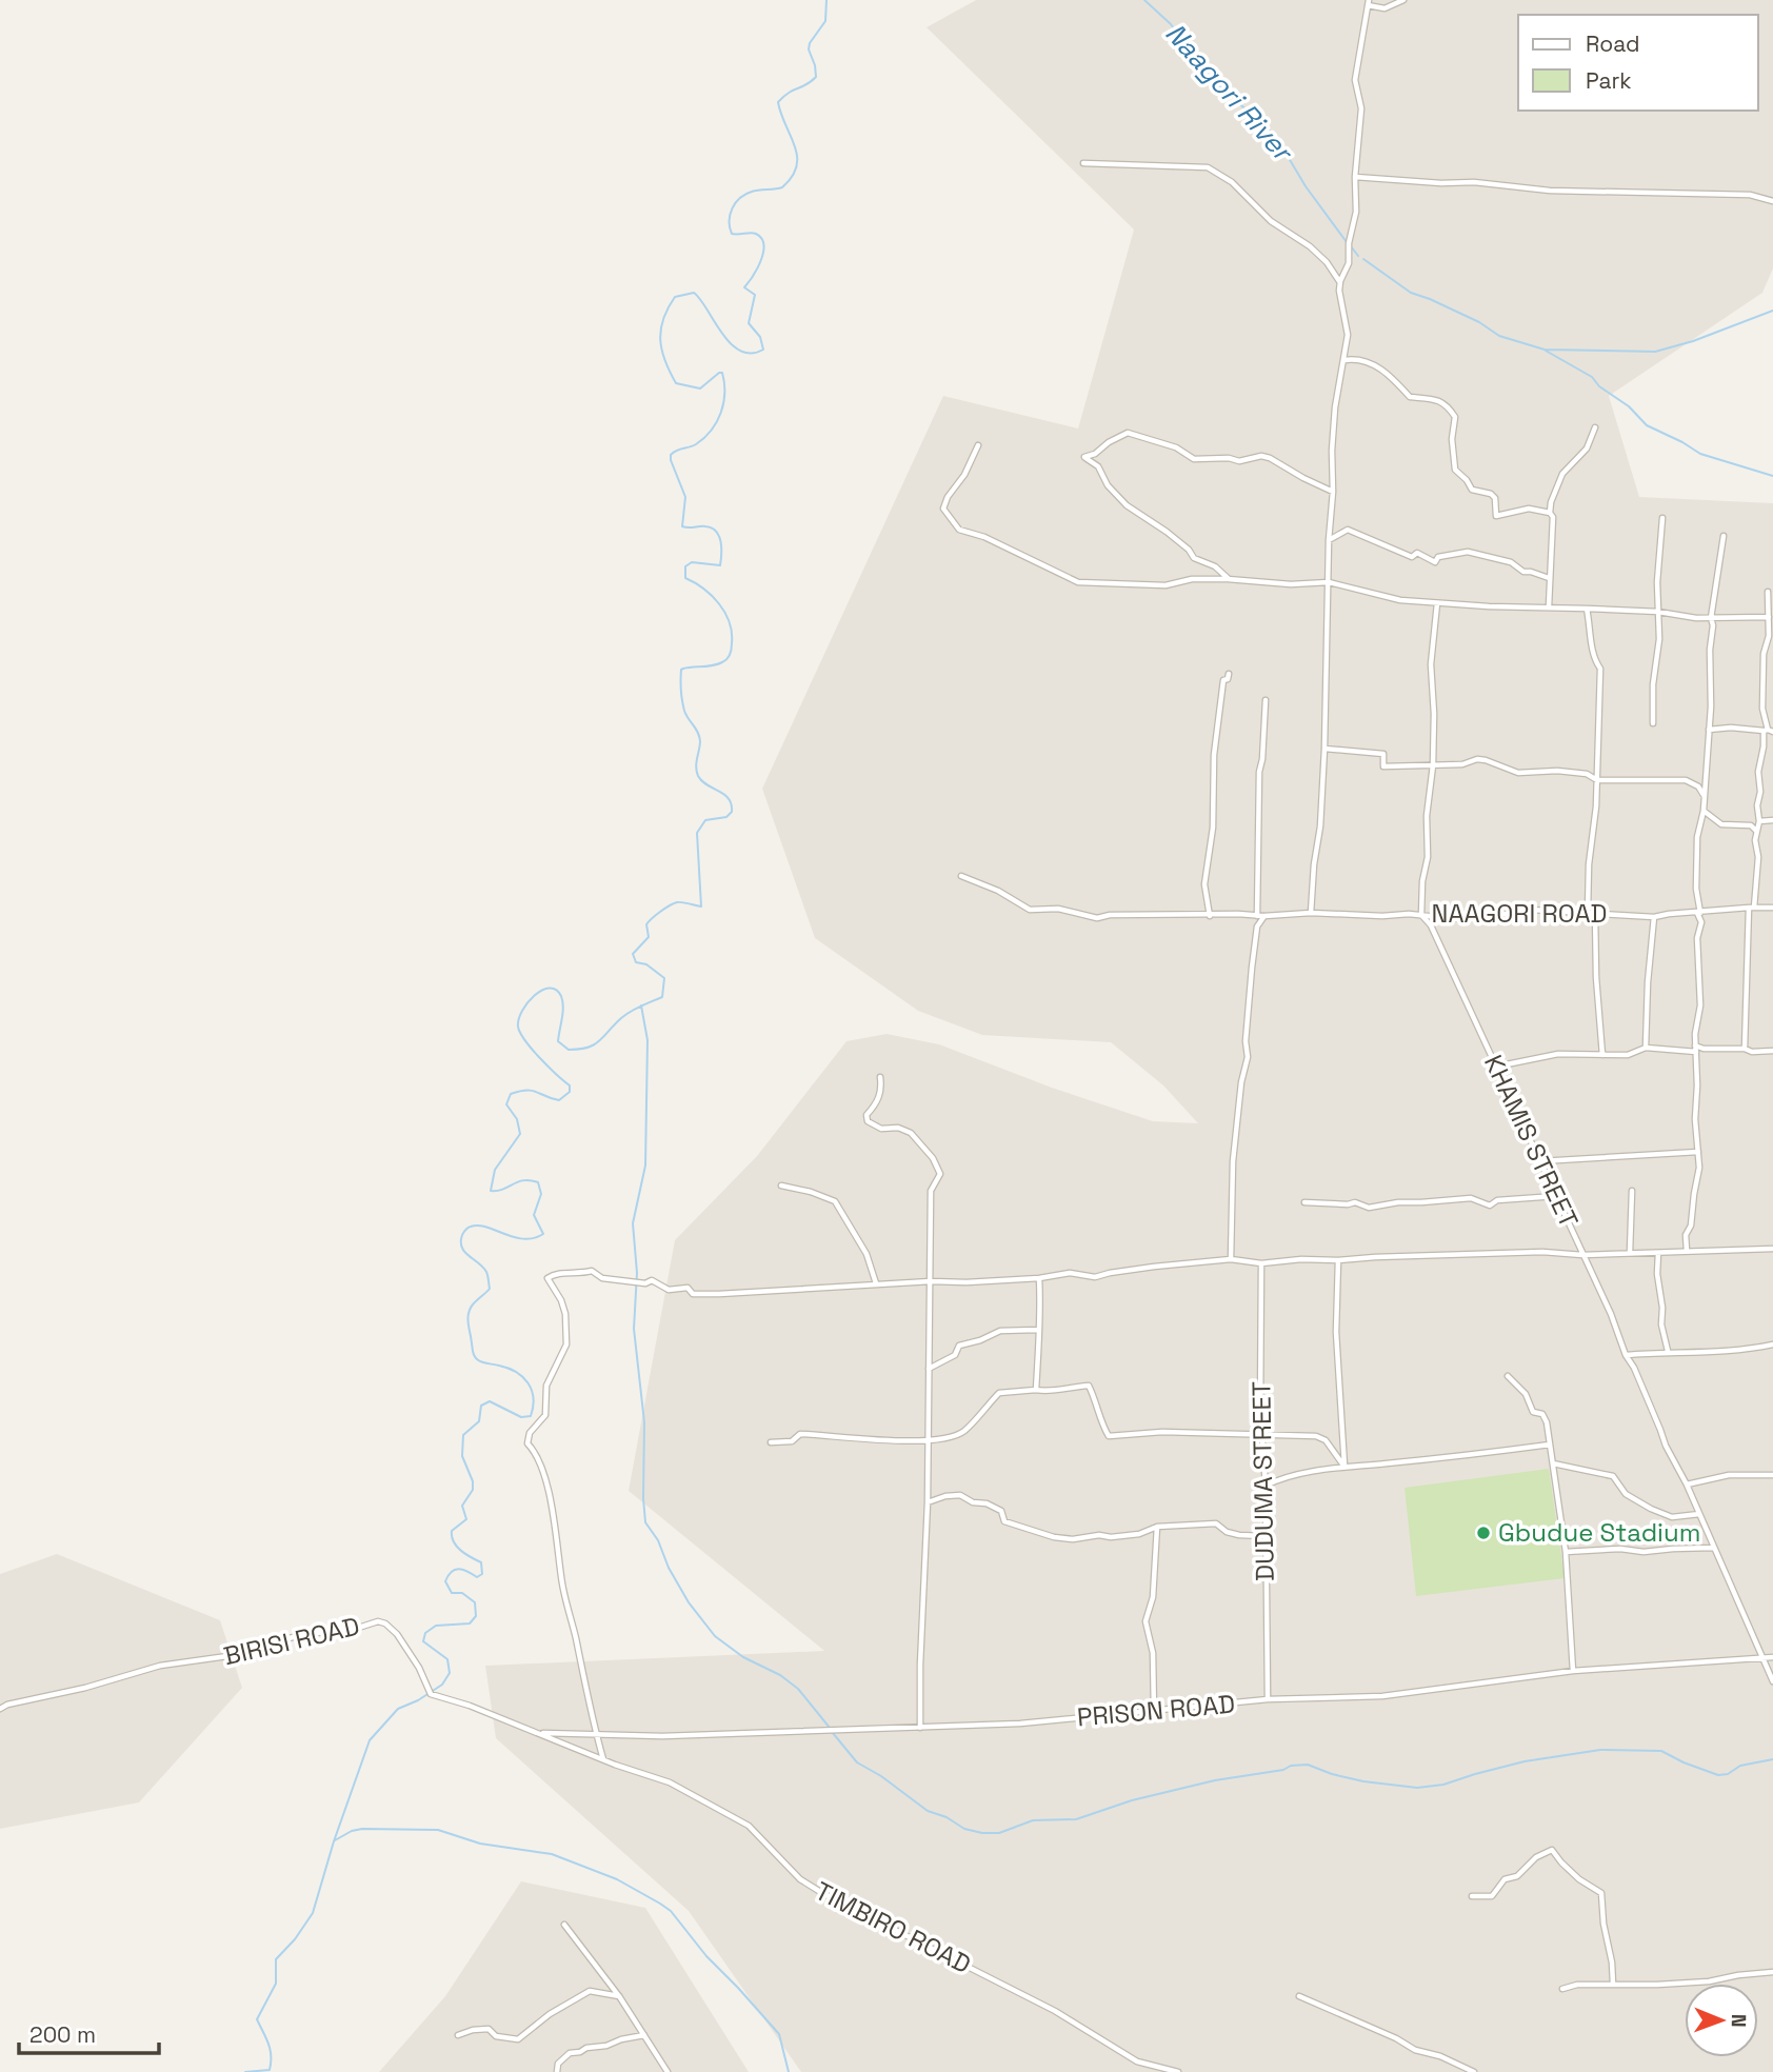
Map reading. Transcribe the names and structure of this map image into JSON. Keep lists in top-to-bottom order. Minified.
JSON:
{"streets":{"street":["NAAGORI ROAD","KHAMIS STREET","DUDUMA STREET","BIRISI ROAD","PRISON ROAD","TIMBIRO ROAD"]},"crossings":[["NAAGORI ROAD","KHAMIS STREET"],["KHAMIS STREET","PRISON ROAD"],["DUDUMA STREET","PRISON ROAD"],["BIRISI ROAD","PRISON ROAD"],["BIRISI ROAD","TIMBIRO ROAD"],["PRISON ROAD","TIMBIRO ROAD"]],"water":["Naagori River"],"places":["Gbudue Stadium"],"legend":["Road","Park"],"scale_bar":"200 m","north":"right"}
